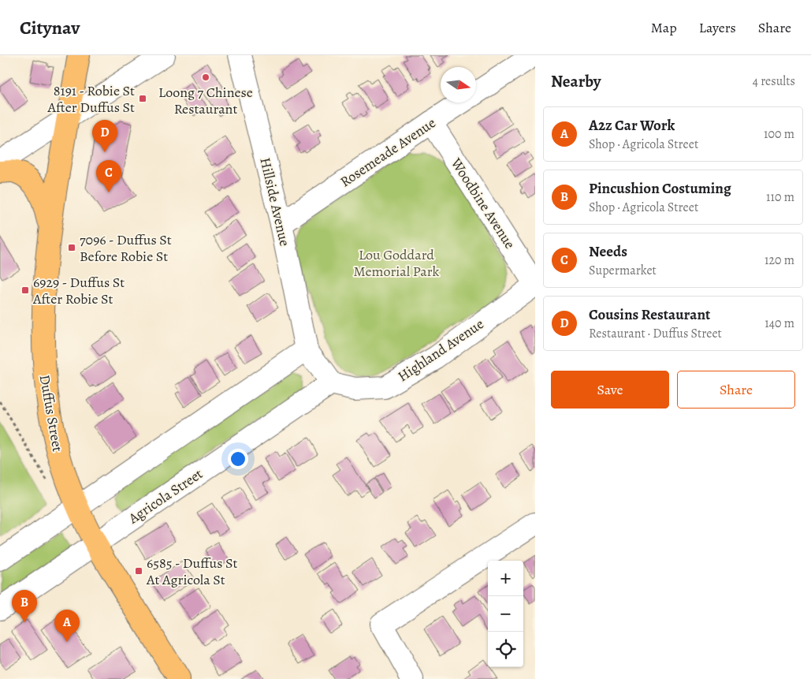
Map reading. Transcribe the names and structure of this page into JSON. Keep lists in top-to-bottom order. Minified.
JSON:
{"streets":{"main road":["Duffus Street"],"street":["Rosemeade Avenue","Hillside Avenue","Woodbine Avenue","Highland Avenue","Agricola Street"]},"crossings":[["Rosemeade Avenue","Hillside Avenue"],["Rosemeade Avenue","Woodbine Avenue"],["Woodbine Avenue","Highland Avenue"],["Highland Avenue","Agricola Street"],["Duffus Street","Agricola Street"]],"parks":["Lou Goddard Memorial Park"],"places":{"other":["Loong 7 Chinese Restaurant"],"transit":["8191 - Robie St After Duffus St","7096 - Duffus St Before Robie St","6929 - Duffus St After Robie St","6585 - Duffus St At Agricola St"]},"north":"right","page":{"header":"Citynav","nav":["Map","Layers","Share"],"heading":["Nearby","4 results"],"list":[{"mark":"A","name":"A2z Car Work","note":"Shop · Agricola Street","value":"100 m"},{"mark":"B","name":"Pincushion Costuming","note":"Shop · Agricola Street","value":"110 m"},{"mark":"C","name":"Needs","note":"Supermarket","value":"120 m"},{"mark":"D","name":"Cousins Restaurant","note":"Restaurant · Duffus Street","value":"140 m"}],"pins":["D","C","B","A"],"buttons":["Save","Share"],"map_buttons":["+","−"]}}
